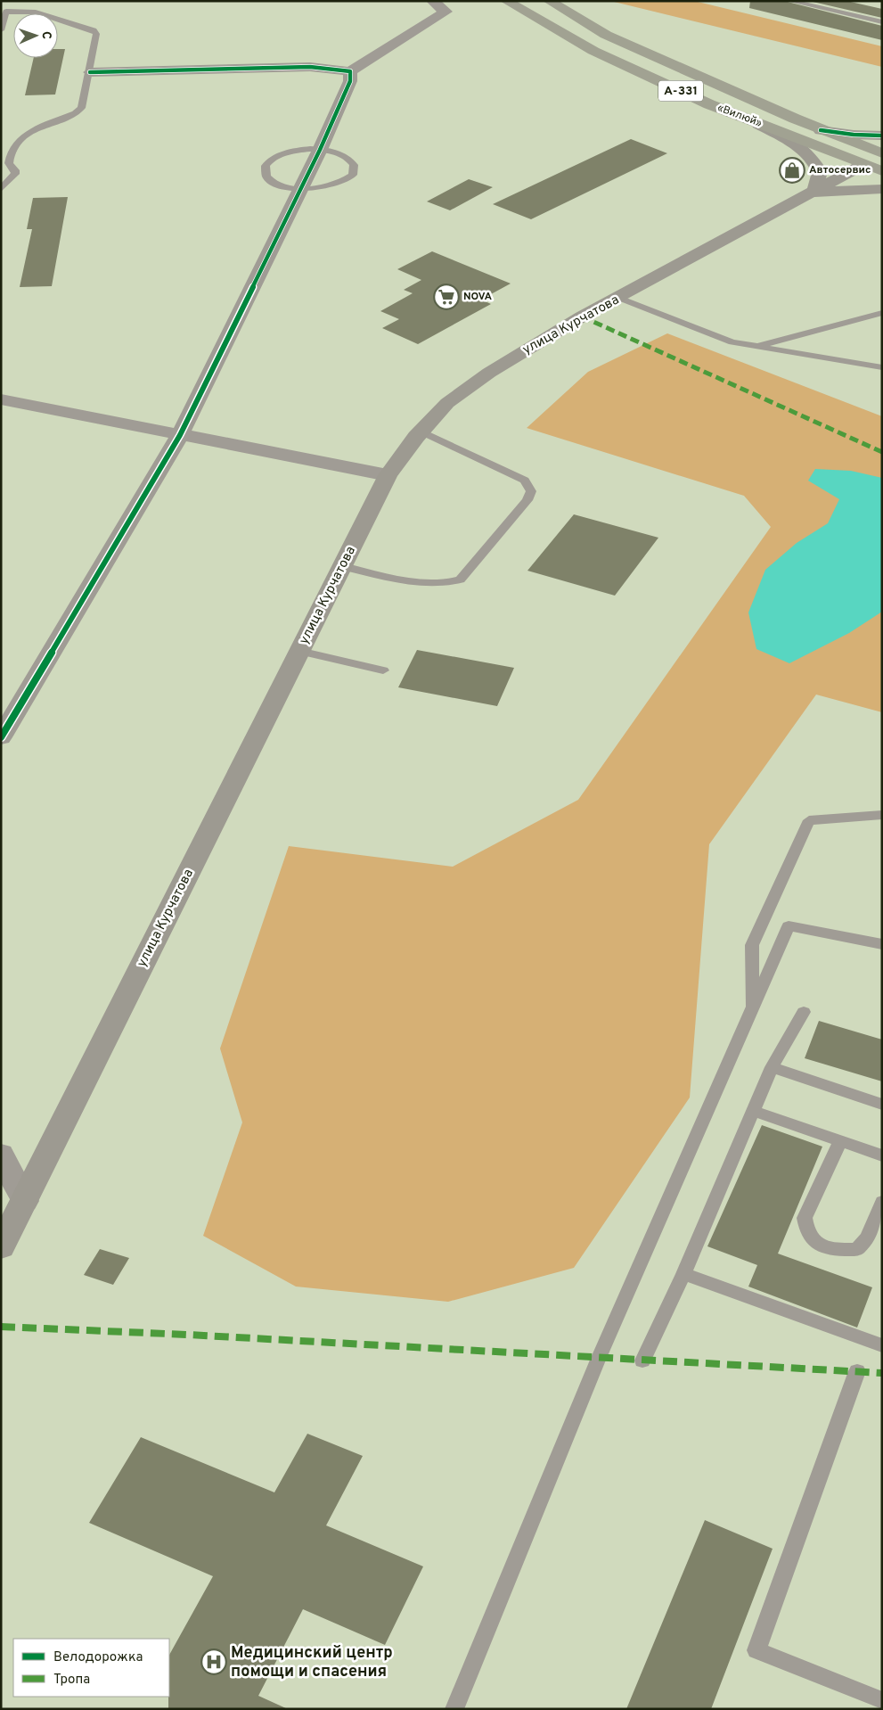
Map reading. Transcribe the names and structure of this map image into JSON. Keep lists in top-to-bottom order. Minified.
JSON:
{"streets":{"highway":["А-331","«Вилюй»","улица Курчатова"]},"crossings":[["«Вилюй»","улица Курчатова"]],"places":{"shop":["Автосервис"],"supermarket":["NOVA"],"hospital":["Медицинский центр помощи и спасения"]},"legend":["Велодорожка","Тропа"],"north":"right"}
